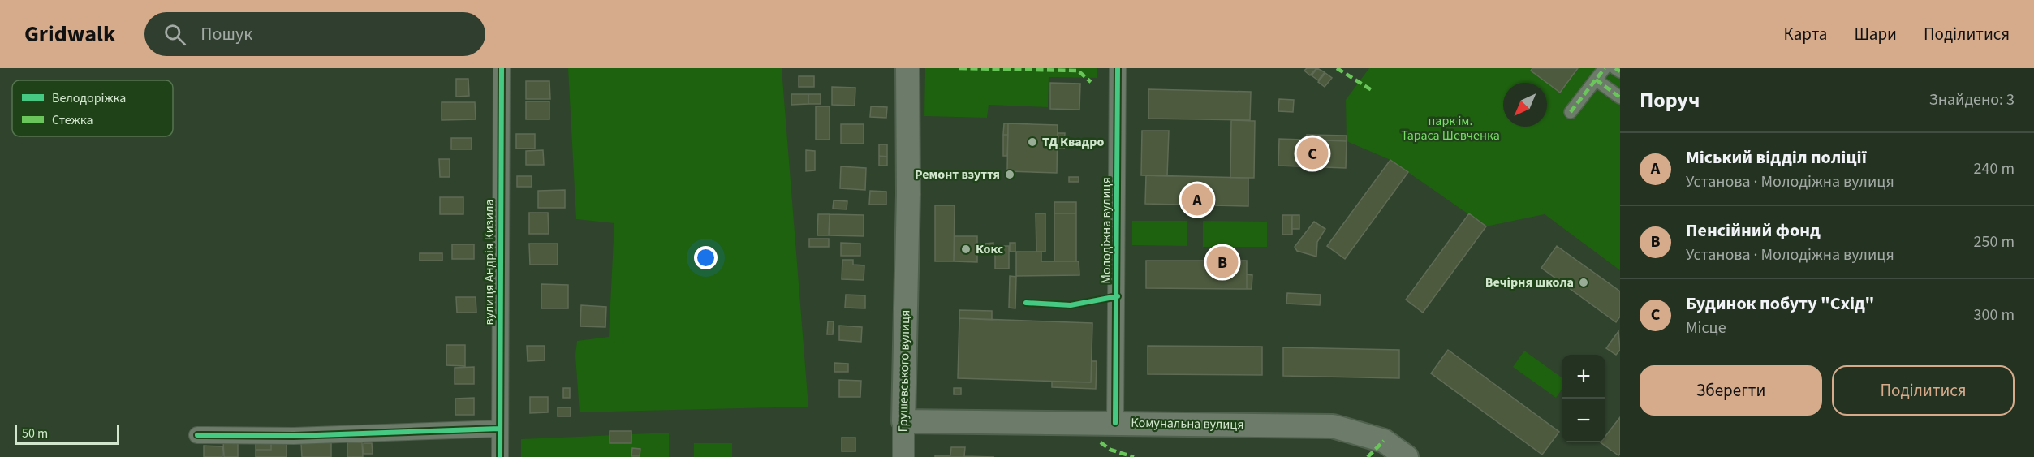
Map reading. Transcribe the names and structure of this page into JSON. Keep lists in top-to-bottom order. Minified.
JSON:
{"streets":{"main road":["Грушевського вулиця","Комунальна вулиця"],"street":["Молодіжна вулиця","вулиця Андрія Кизила"]},"crossings":[["Молодіжна вулиця","Комунальна вулиця"],["Грушевського вулиця","Комунальна вулиця"]],"parks":["парк ім. Тараса Шевченка"],"places":["ТД Квадро","Ремонт взуття","Кокс","Вечірня школа"],"legend":["Велодоріжка","Стежка"],"scale_bar":"50 m","north":"bottom left","page":{"header":"Gridwalk","search":"Пошук","nav":["Карта","Шари","Поділитися"],"heading":["Поруч","Знайдено: 3"],"list":[{"mark":"A","name":"Міський відділ поліції","note":"Установа · Молодіжна вулиця","value":"240 m"},{"mark":"B","name":"Пенсійний фонд","note":"Установа · Молодіжна вулиця","value":"250 m"},{"mark":"C","name":"Будинок побуту \"Схід\"","note":"Місце","value":"300 m"}],"pins":["C","A","B"],"buttons":["Зберегти","Поділитися"],"map_buttons":["+","−"],"scale":"50 m"}}
